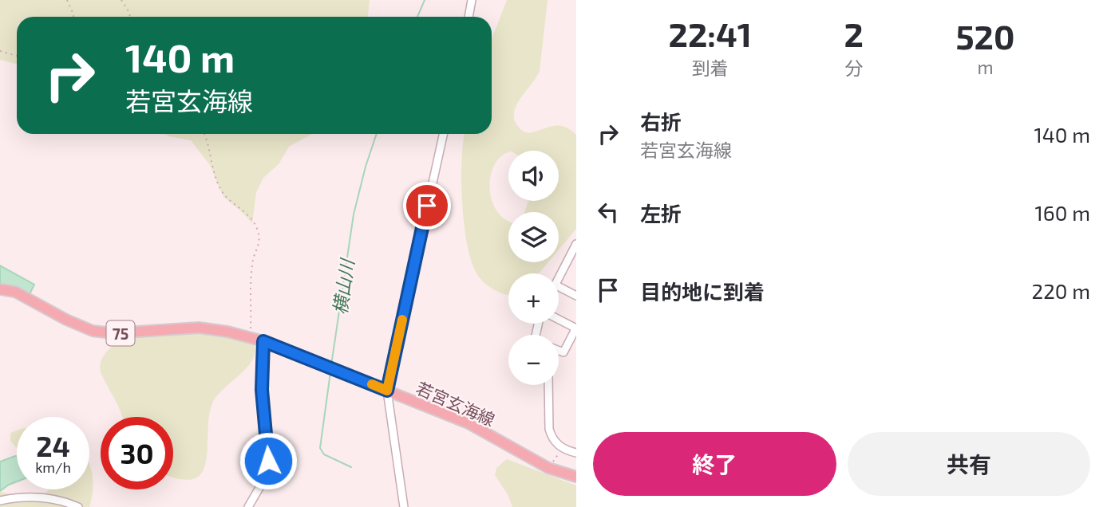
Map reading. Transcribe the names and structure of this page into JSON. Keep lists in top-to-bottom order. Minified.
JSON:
{"streets":{"main road":["75","若宮玄海線"]},"water":["横山川"],"page":{"eta":["22:41","到着","2","分","520","m"],"turn":["140 m","若宮玄海線"],"list":[{"name":"右折","note":"若宮玄海線","value":"140 m"},{"name":"左折","value":"160 m"},{"name":"目的地に到着","value":"220 m"}],"map_buttons":["+","−"],"speed":"24 km/h","limit":"30","buttons":["終了","共有"]}}
